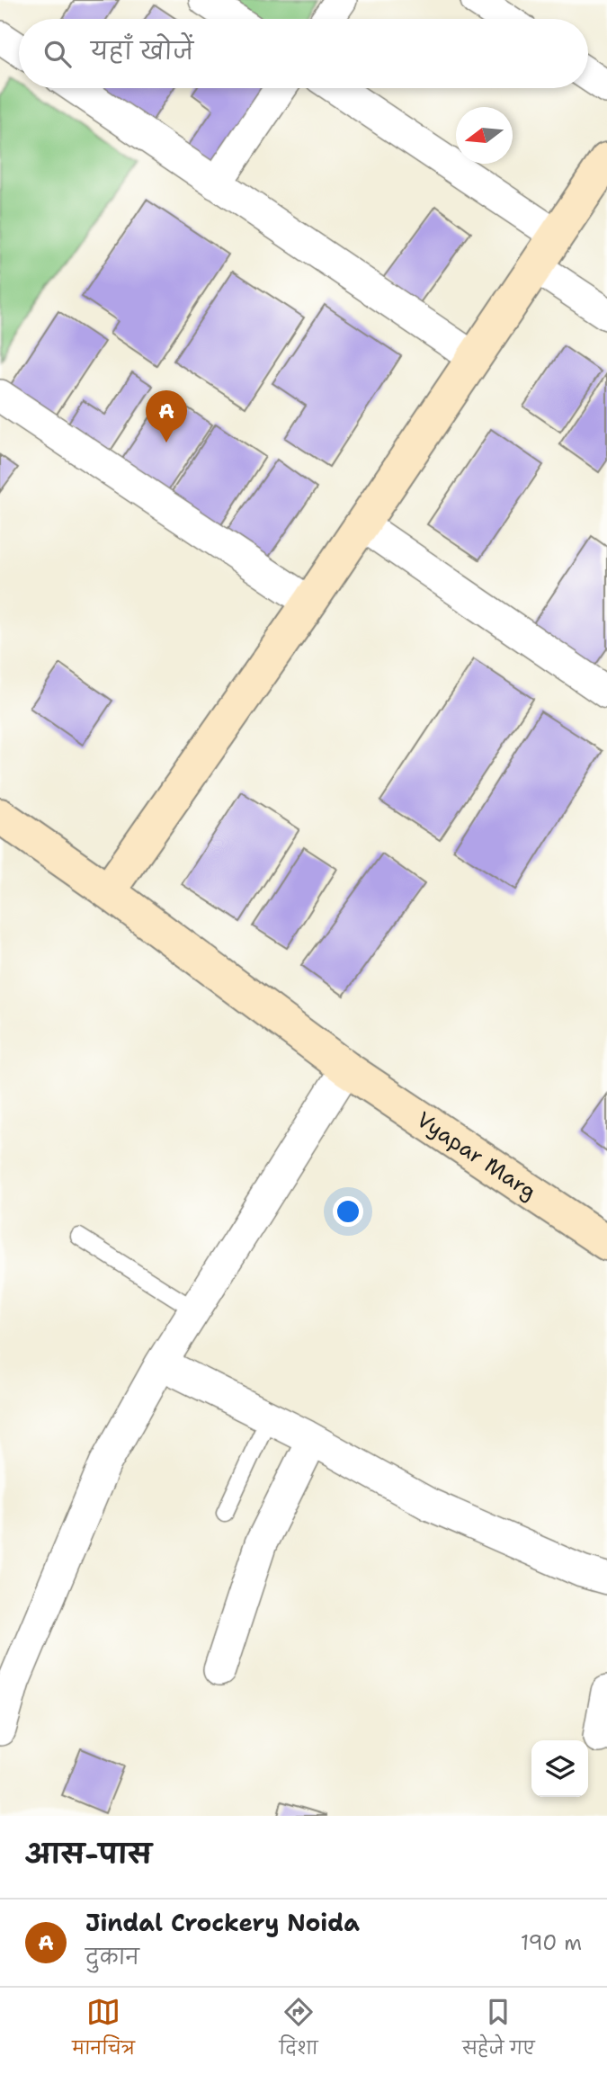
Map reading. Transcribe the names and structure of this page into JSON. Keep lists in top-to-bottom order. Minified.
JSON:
{"streets":{"street":["Vyapar Marg"]},"north":"left","page":{"search":"यहाँ खोजें","pins":"A","heading":"आस-पास","list":[{"mark":"A","name":"Jindal Crockery Noida","note":"दुकान","value":"190 m"}],"nav":["मानचित्र","दिशा","सहेजे गए"]}}
